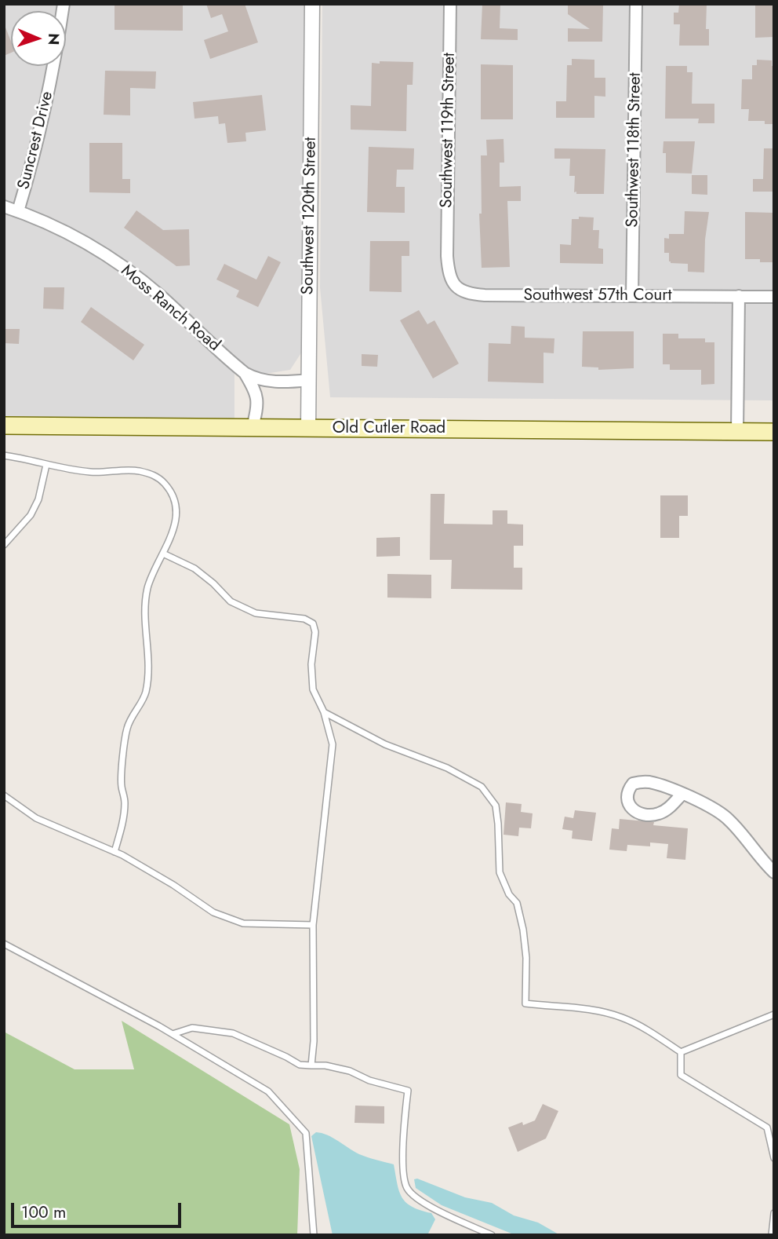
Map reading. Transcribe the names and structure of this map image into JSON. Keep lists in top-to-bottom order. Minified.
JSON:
{"streets":{"main road":["Old Cutler Road"],"street":["Southwest 119th Street","Suncrest Drive","Southwest 118th Street","Southwest 120th Street","Southwest 57th Court","Moss Ranch Road"]},"crossings":[["Southwest 119th Street","Southwest 57th Court"],["Suncrest Drive","Moss Ranch Road"],["Southwest 118th Street","Southwest 57th Court"],["Southwest 120th Street","Moss Ranch Road"],["Southwest 120th Street","Old Cutler Road"],["Moss Ranch Road","Old Cutler Road"]],"scale_bar":"100 m","north":"right"}
